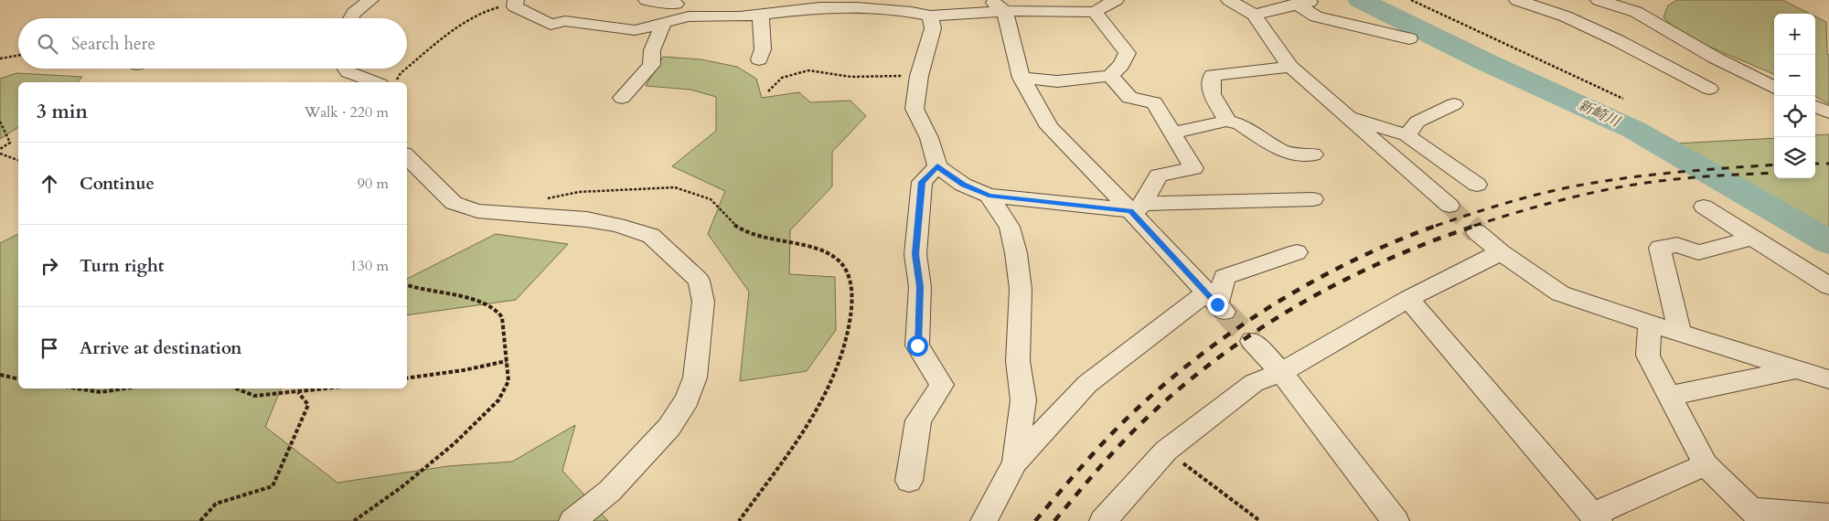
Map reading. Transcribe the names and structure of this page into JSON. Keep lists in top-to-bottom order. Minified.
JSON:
{"water":["新崎川"],"page":{"map_buttons":["+","−"],"search":"Search here","heading":["3 min","Walk · 220 m"],"list":[["Continue","90 m"],["Turn right","130 m"],"Arrive at destination"]}}
